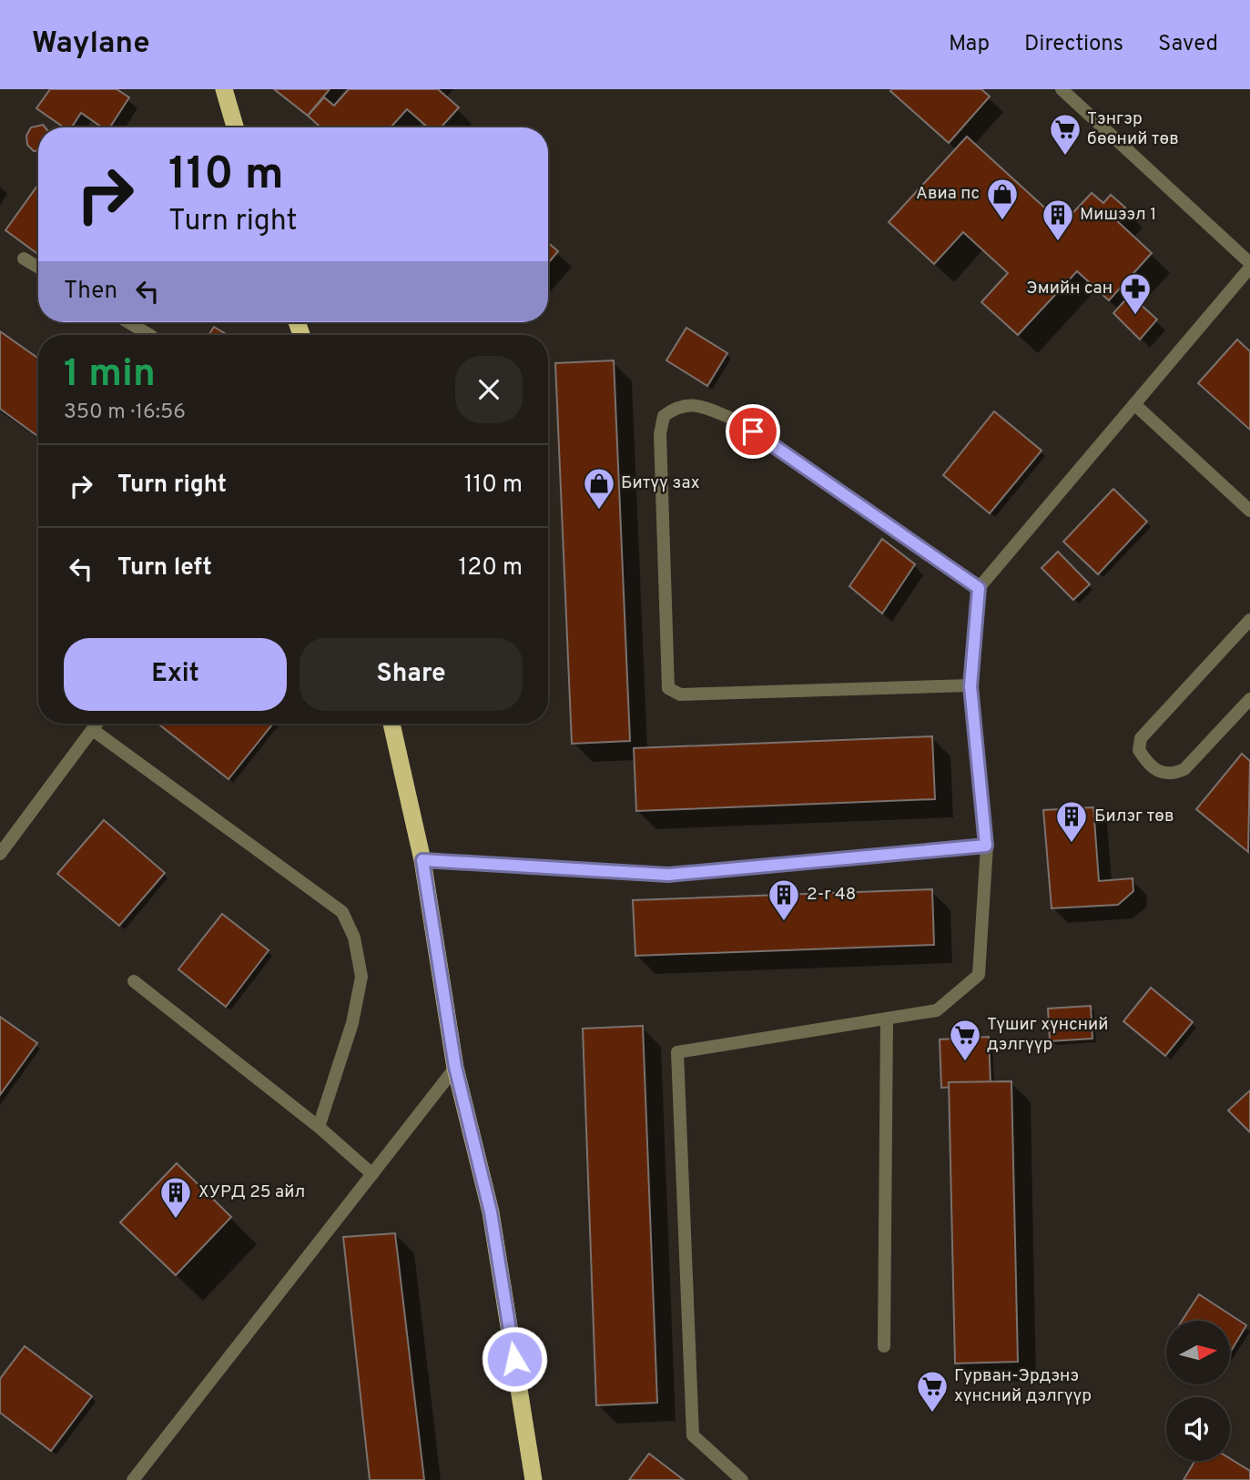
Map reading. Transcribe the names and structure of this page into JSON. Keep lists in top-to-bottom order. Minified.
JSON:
{"places":{"supermarket":["Тэнгэр бөөний төв","Түшиг хүнсний дэлгүүр","Гурван-Эрдэнэ хүнсний дэлгүүр"],"shop":["Авиа пс","Битүү зах"],"building":["Мишээл 1","Билэг төв","2-r 48","ХУРД 25 айл"],"pharmacy":["Эмийн сан"]},"north":"right","page":{"header":"Waylane","nav":["Map","Directions","Saved"],"turn":["110 m","Turn right"],"then":"Then","heading":["1 min","350 m · 16:56"],"list":[{"name":"Turn right","value":"110 m"},{"name":"Turn left","value":"120 m"}],"buttons":["Exit","Share"]}}
